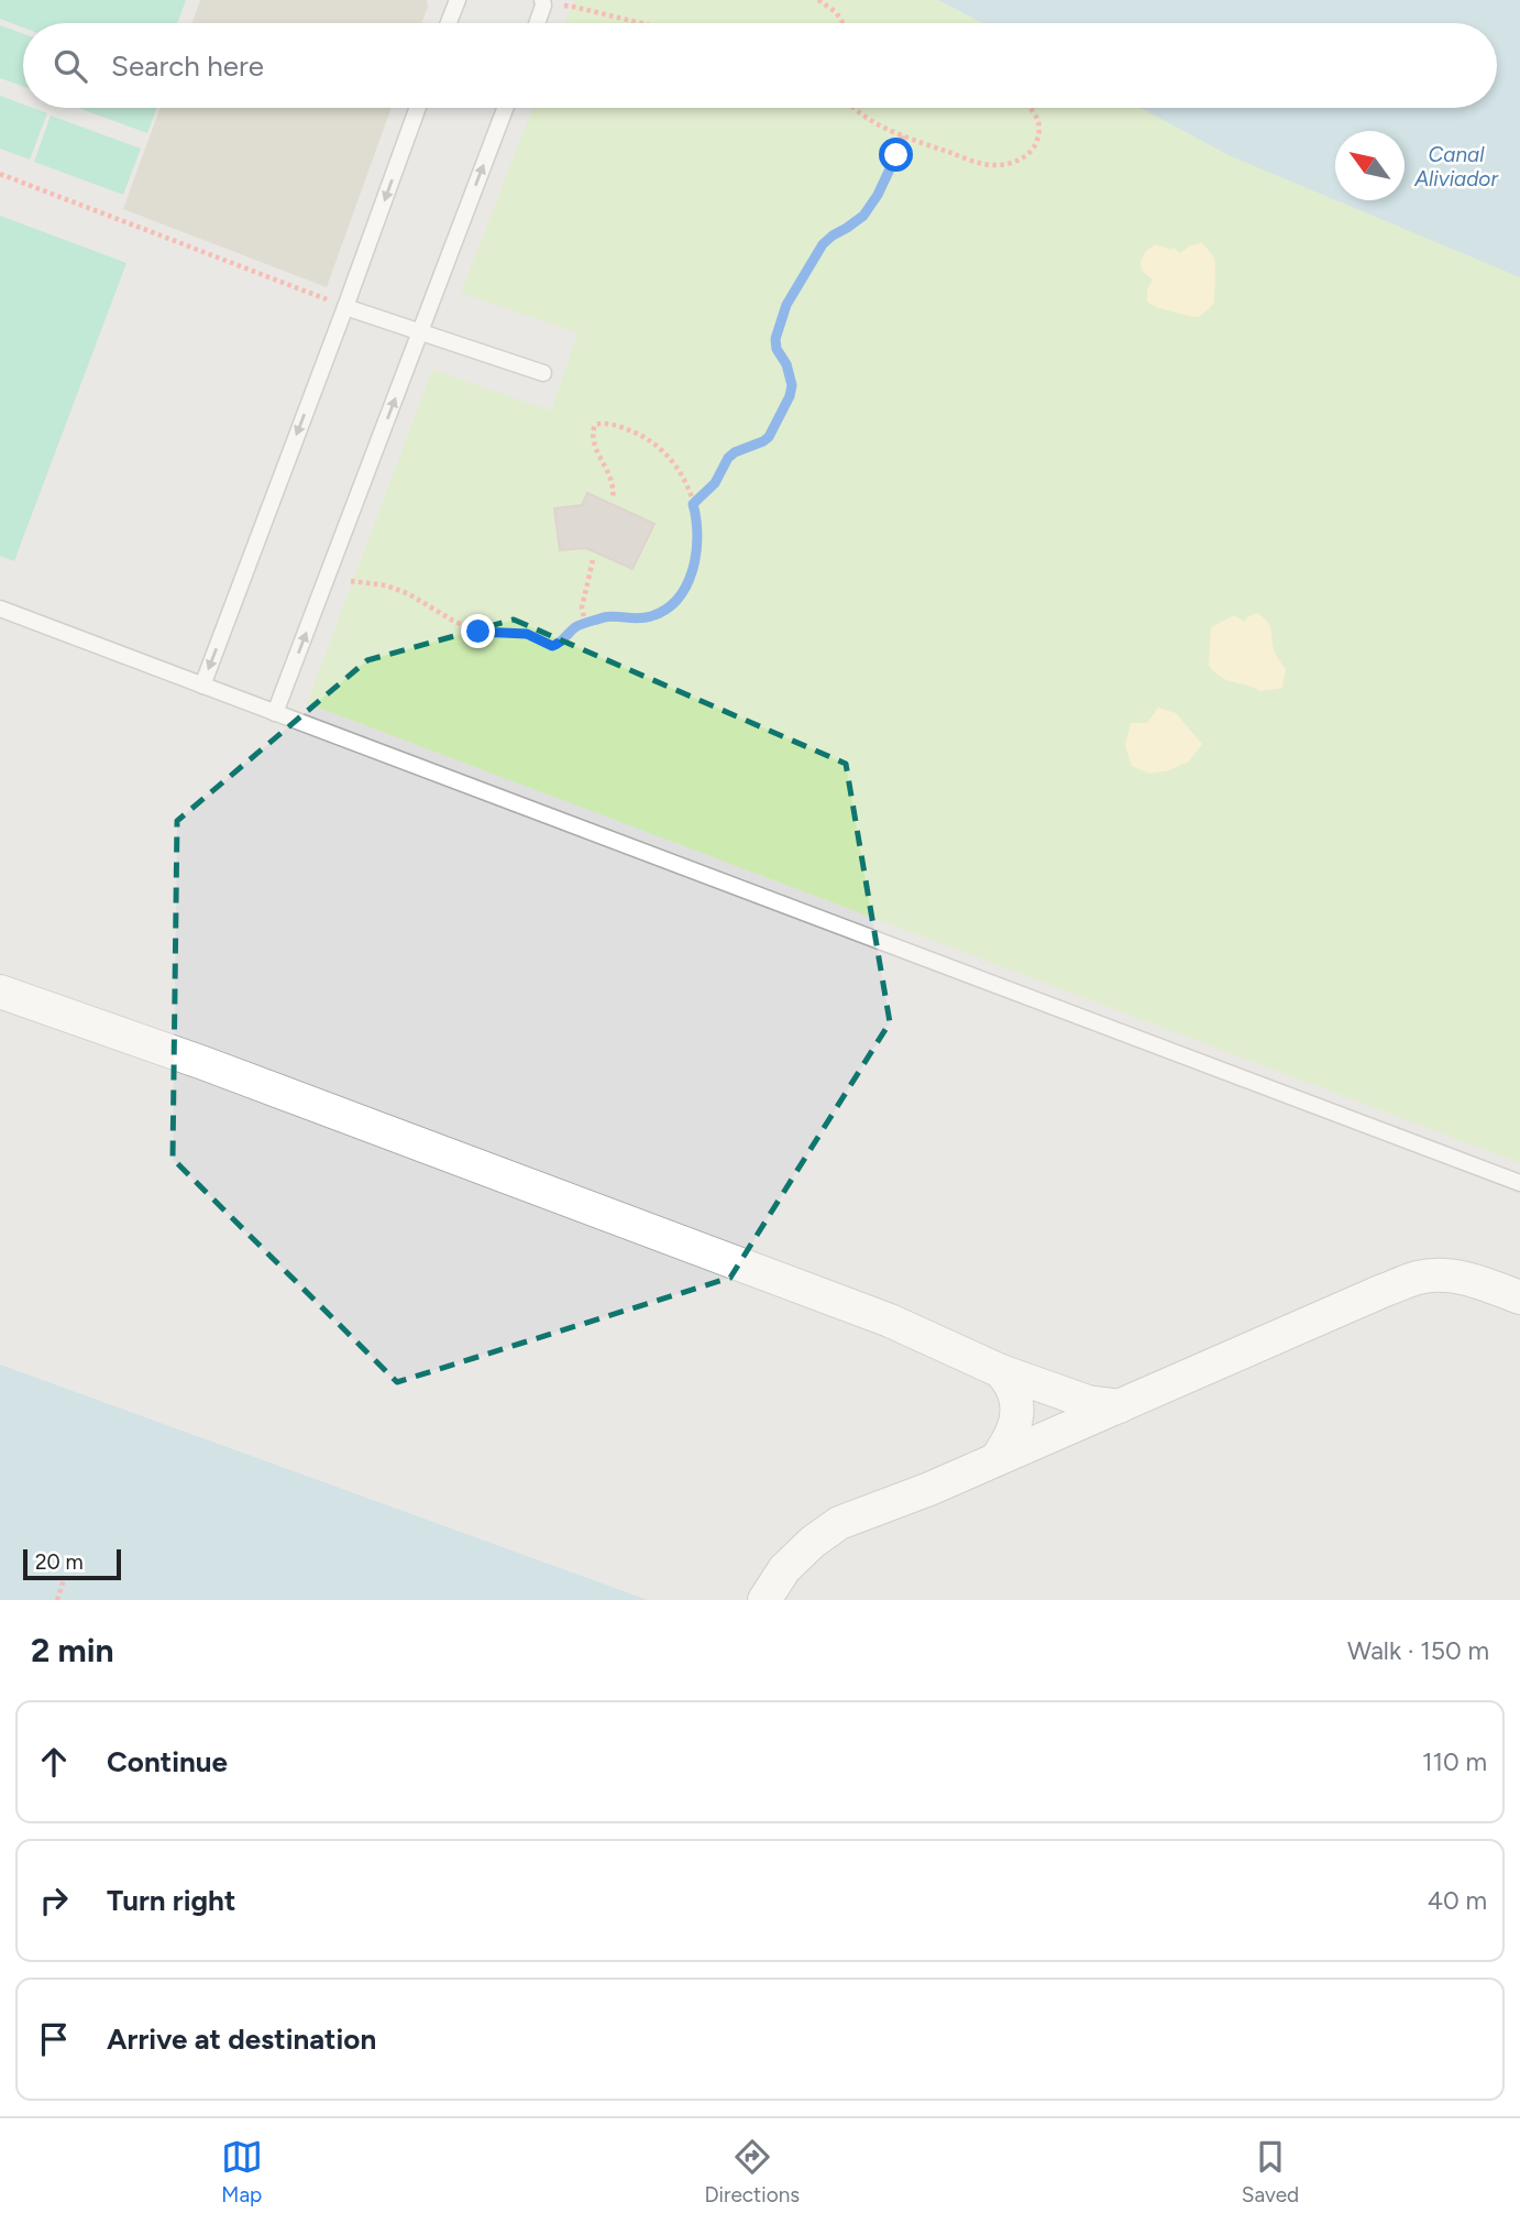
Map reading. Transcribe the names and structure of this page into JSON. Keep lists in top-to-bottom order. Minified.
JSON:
{"water":["Canal Aliviador"],"scale_bar":"20 m","north":"top left","page":{"search":"Search here","scale":"20 m","heading":["2 min","Walk · 150 m"],"list":[["Continue","110 m"],["Turn right","40 m"],"Arrive at destination"],"nav":["Map","Directions","Saved"]}}
